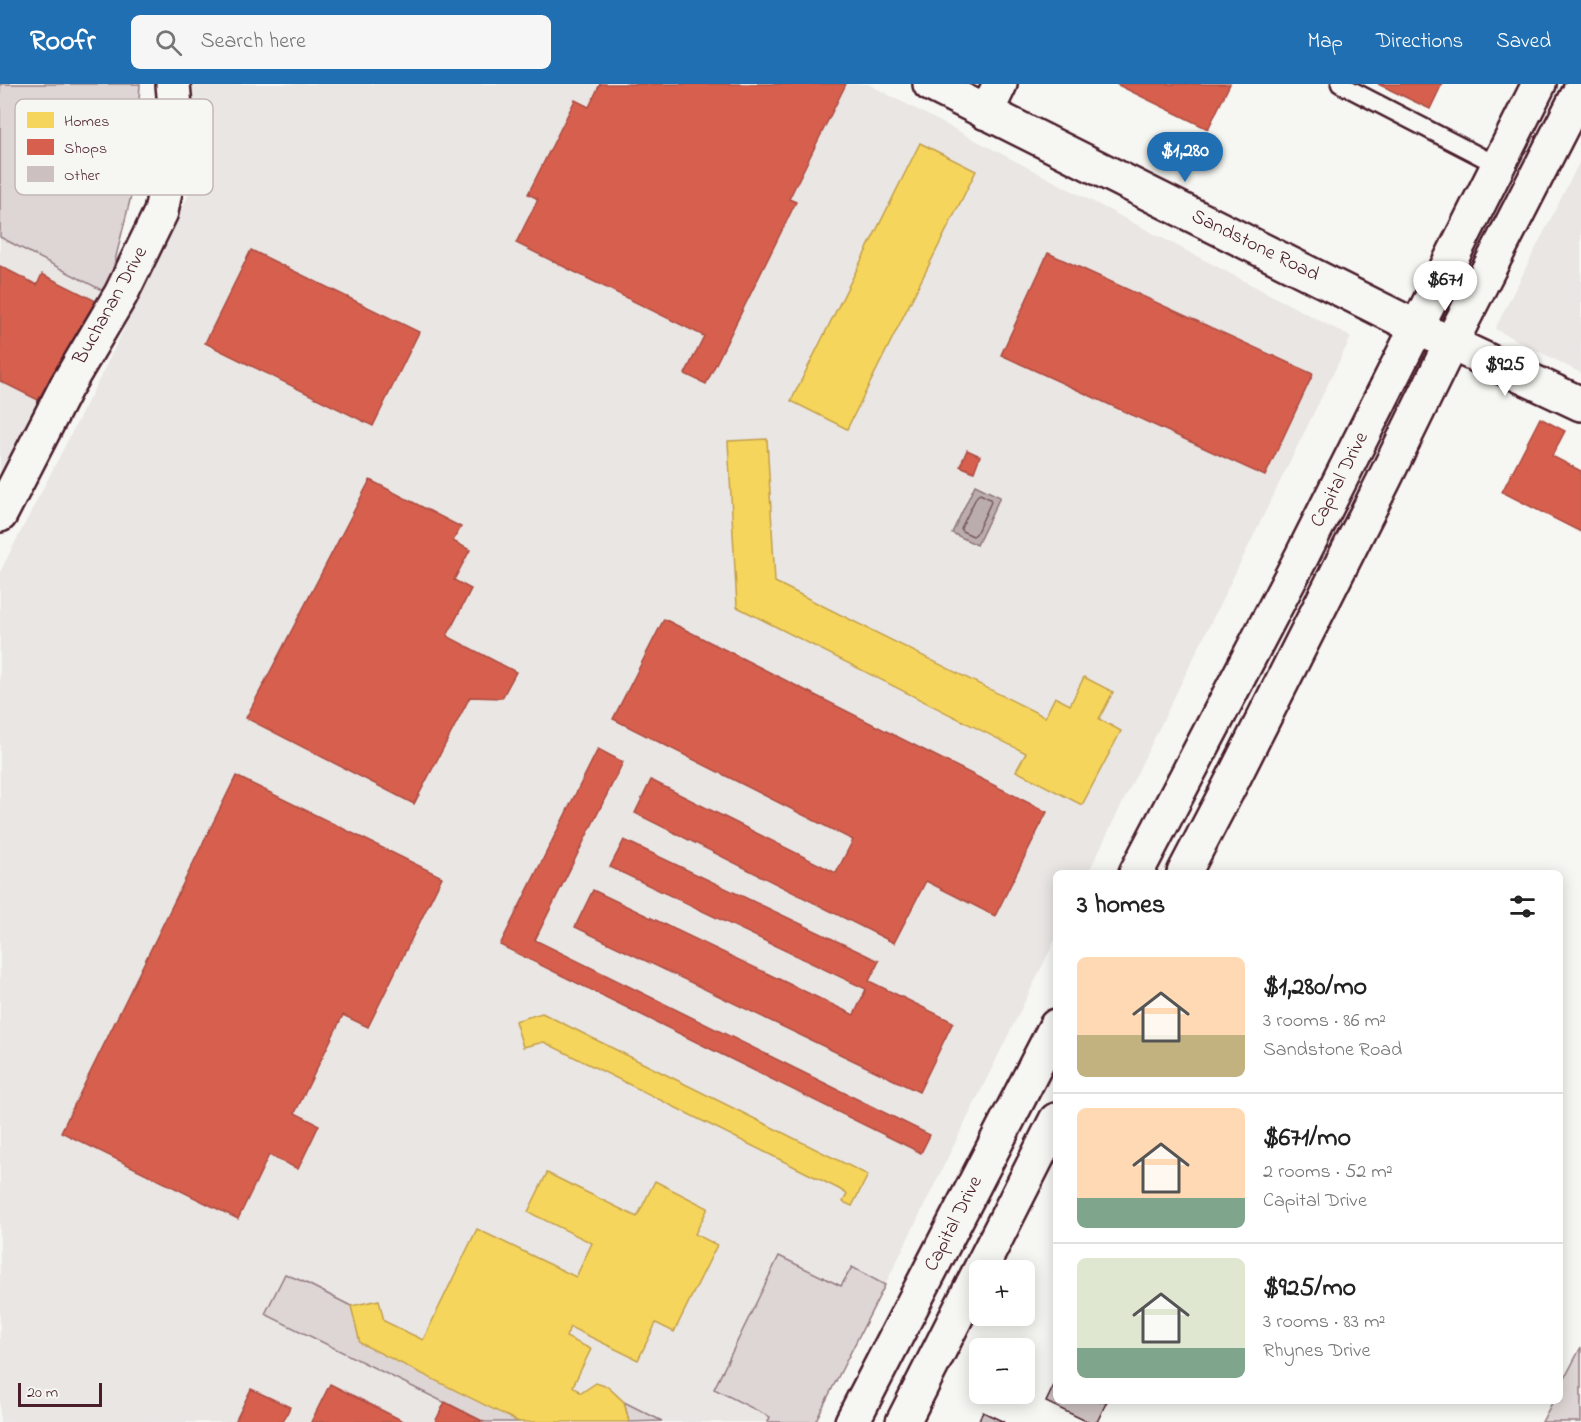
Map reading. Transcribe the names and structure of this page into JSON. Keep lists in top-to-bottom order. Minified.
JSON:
{"streets":{"main road":["Sandstone Road","Buchanan Drive","Capital Drive"]},"crossings":[["Sandstone Road","Capital Drive"]],"legend":["Homes","Shops","Other"],"scale_bar":"20 m","page":{"header":"Roofr","search":"Search here","nav":["Map","Directions","Saved"],"price":["$1,280","$671","$925"],"heading":"3 homes","list":[{"name":"$1,280/mo","note":"3 rooms · 86 m² · Sandstone Road"},{"name":"$671/mo","note":"2 rooms · 52 m² · Capital Drive"},{"name":"$925/mo","note":"3 rooms · 83 m² · Rhynes Drive"}],"map_buttons":["+","−"],"scale":"20 m"}}
